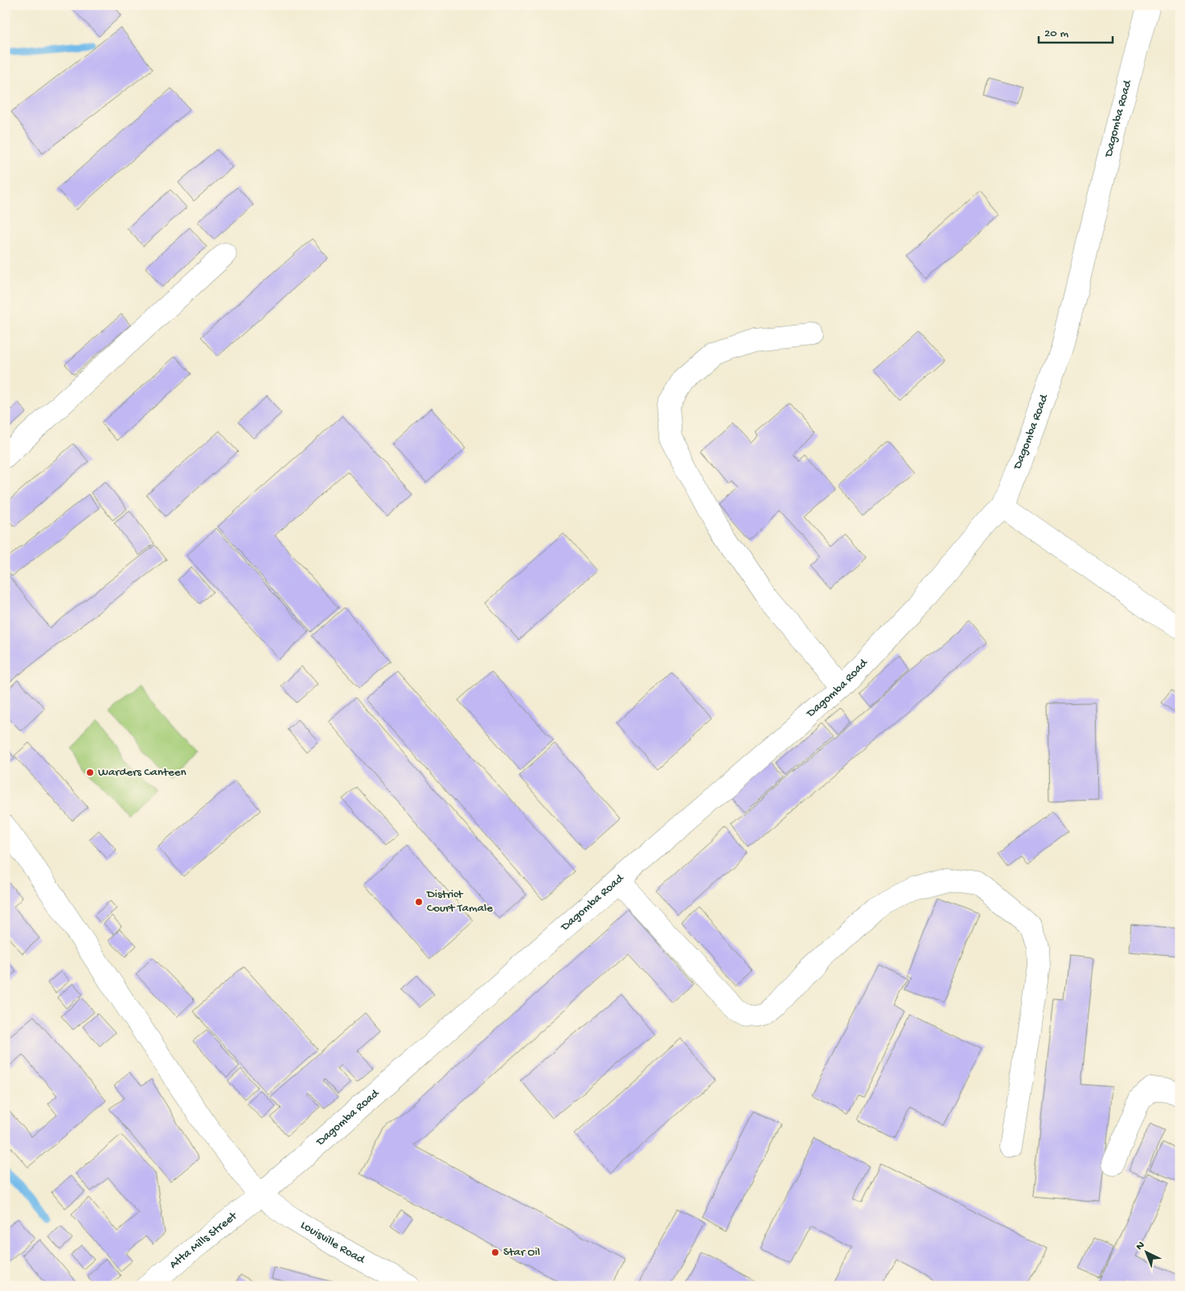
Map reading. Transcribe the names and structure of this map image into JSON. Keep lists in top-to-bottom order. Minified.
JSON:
{"streets":{"street":["Dagomba Road","Atta Mills Street","Louisville Road"]},"crossings":[["Dagomba Road","Atta Mills Street"],["Dagomba Road","Louisville Road"],["Atta Mills Street","Louisville Road"]],"places":["Warders Canteen","District Court Tamale","Star Oil"],"scale_bar":"20 m","north":"top left"}
